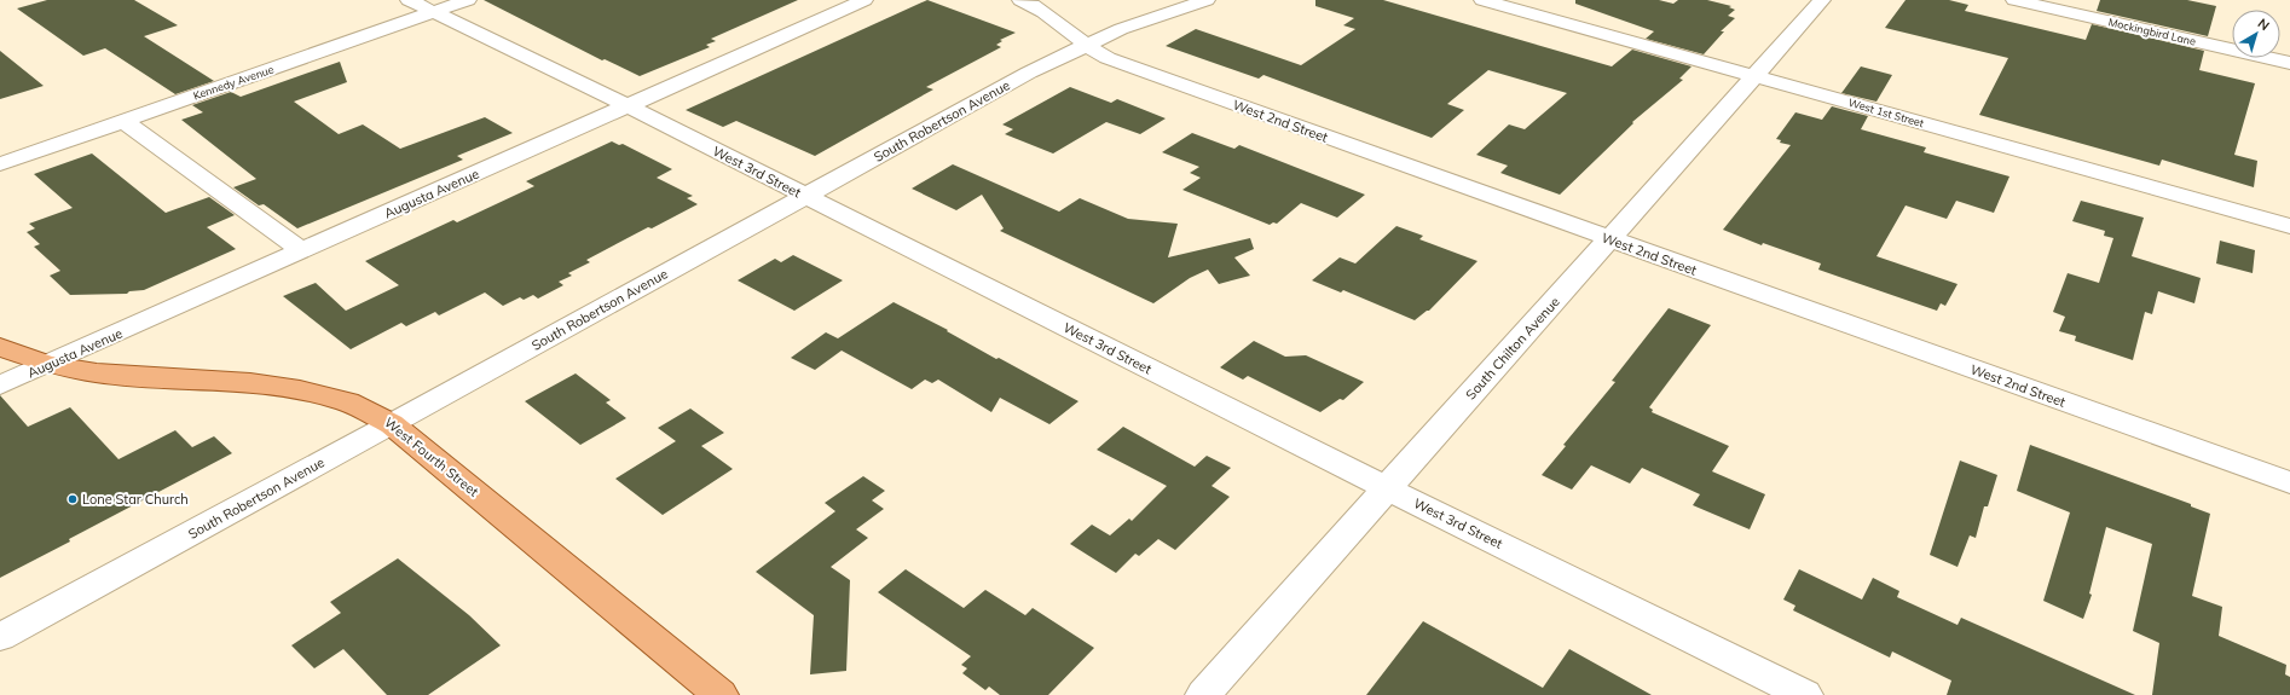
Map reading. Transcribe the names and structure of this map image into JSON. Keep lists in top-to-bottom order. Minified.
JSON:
{"streets":{"main road":["West Fourth Street"],"street":["Mockingbird Lane","Kennedy Avenue","West 1st Street","South Robertson Avenue","West 2nd Street","West 3rd Street","Augusta Avenue","South Chilton Avenue"]},"crossings":[["Kennedy Avenue","West 3rd Street"],["West 1st Street","South Chilton Avenue"],["South Robertson Avenue","West 2nd Street"],["South Robertson Avenue","West 3rd Street"],["South Robertson Avenue","West Fourth Street"],["West 2nd Street","South Chilton Avenue"],["West 3rd Street","Augusta Avenue"],["West 3rd Street","South Chilton Avenue"],["Augusta Avenue","West Fourth Street"]],"places":["Lone Star Church"],"north":"top right"}
